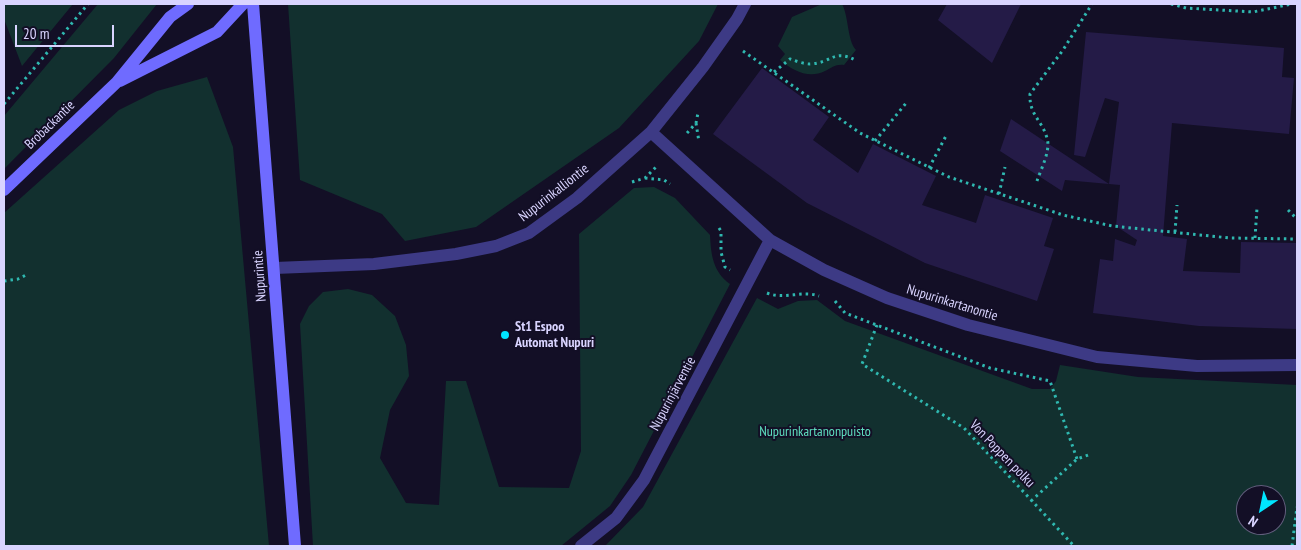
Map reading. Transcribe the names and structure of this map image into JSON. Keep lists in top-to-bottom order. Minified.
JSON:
{"streets":{"main road":["Brobackantie","Nupurintie"],"street":["Nupurinkalliontie","Nupurinkartanontie","Nupurinjärventie"],"path":["Von Poppen polku"]},"crossings":[["Nupurinkalliontie","Nupurintie"],["Nupurinkalliontie","Nupurinkartanontie"],["Nupurinkartanontie","Nupurinjärventie"]],"parks":["Nupurinkartanonpuisto"],"places":["St1 Espoo Automat Nupuri"],"scale_bar":"20 m","north":"bottom left"}
